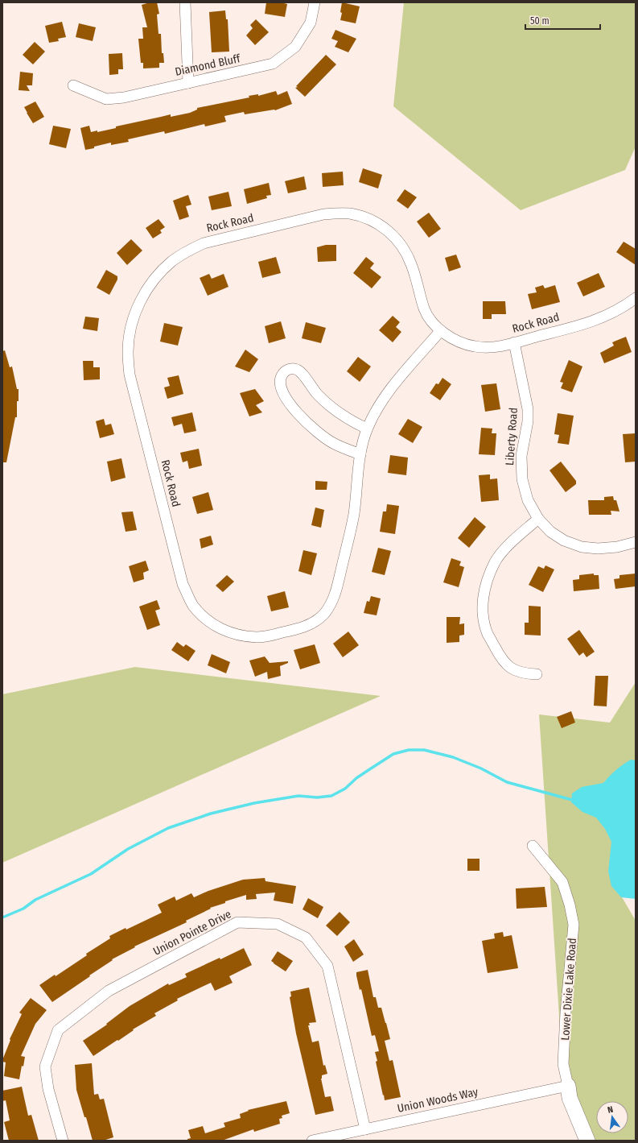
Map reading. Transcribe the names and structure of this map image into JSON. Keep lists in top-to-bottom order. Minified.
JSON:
{"streets":{"street":["Diamond Bluff","Rock Road","Liberty Road","Union Pointe Drive","Lower Dixie Lake Road","Union Woods Way"]},"crossings":[["Rock Road","Liberty Road"],["Union Pointe Drive","Union Woods Way"],["Lower Dixie Lake Road","Union Woods Way"]],"scale_bar":"50 m","north":"top"}
